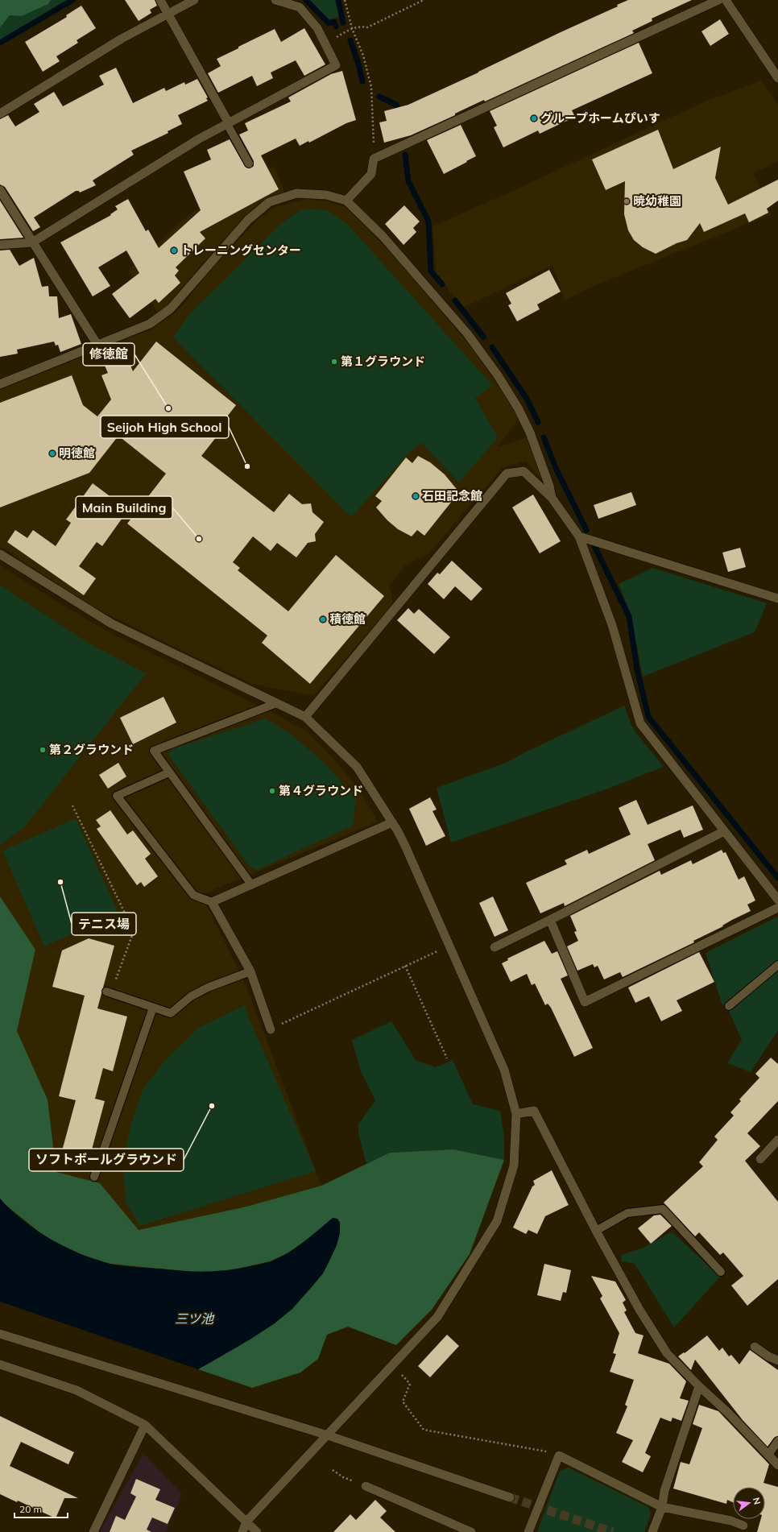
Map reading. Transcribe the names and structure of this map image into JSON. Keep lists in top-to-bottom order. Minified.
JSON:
{"water":["三ツ池"],"places":["グループホームぴいす","暁幼稚園","トレーニングセンター","第１グラウンド","修徳館","明徳館","Seijoh High School","石田記念館","Main Building","積徳館","第２グラウンド","第４グラウンド","テニス場","ソフトボールグラウンド"],"scale_bar":"20 m","north":"right"}
